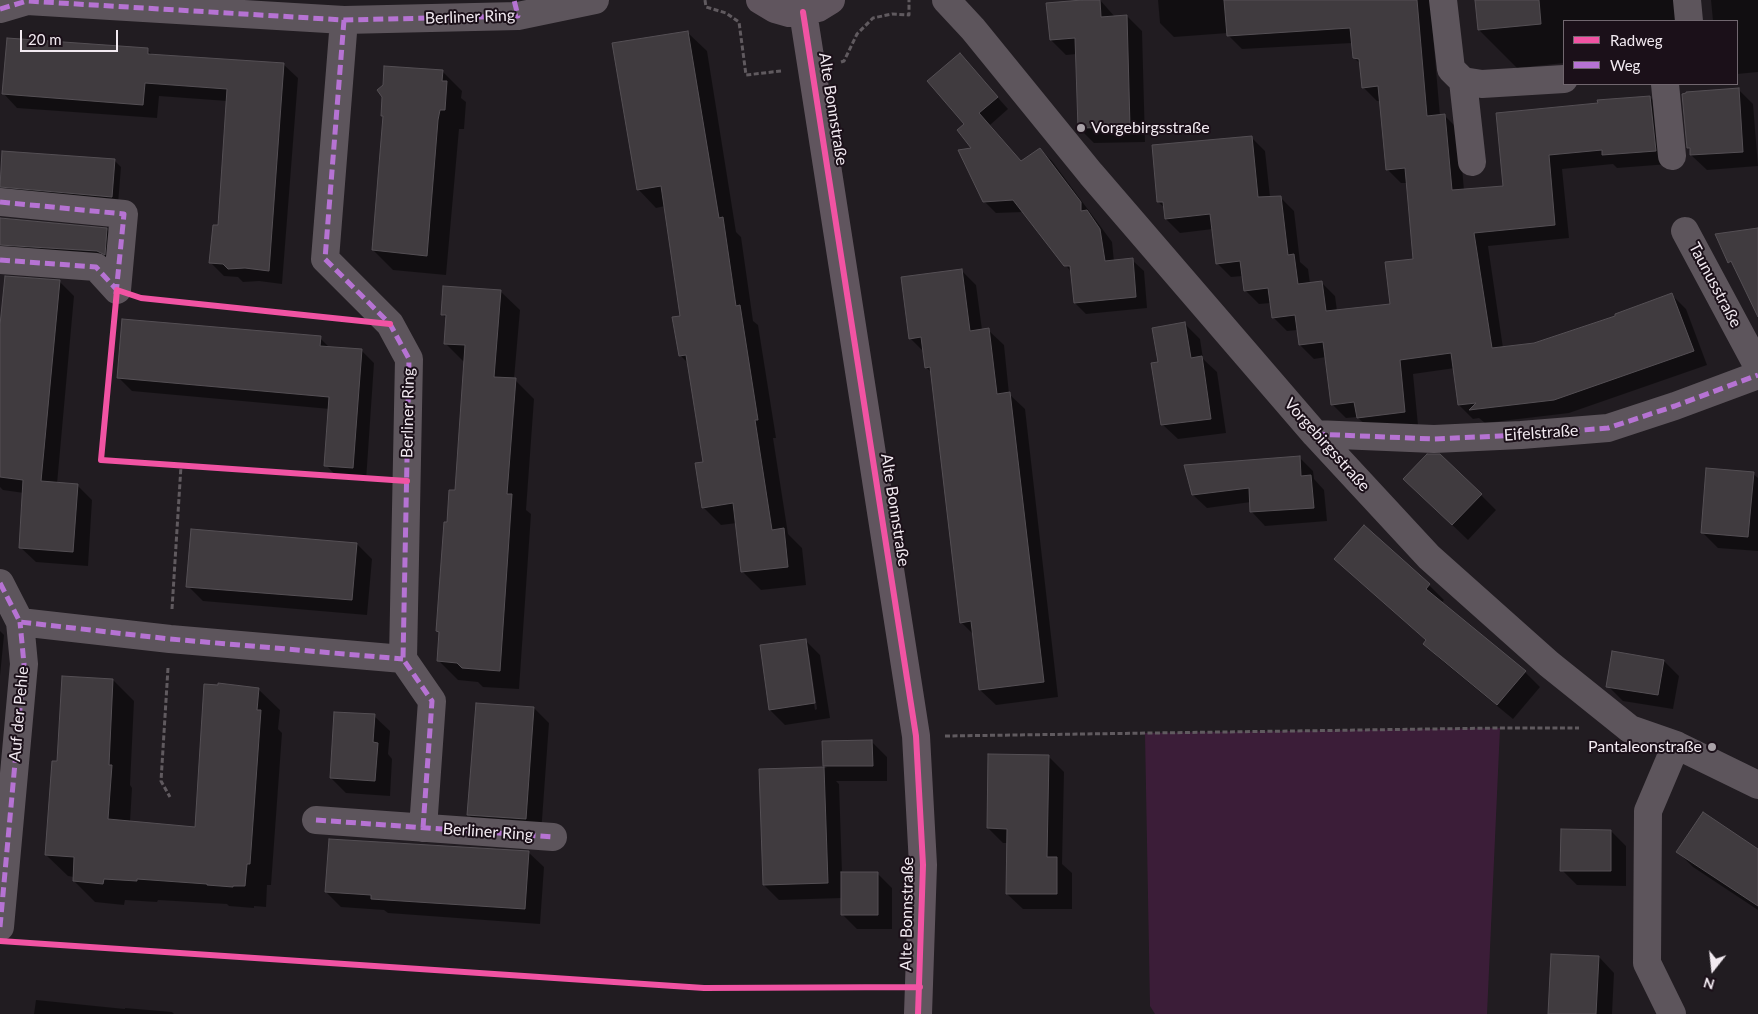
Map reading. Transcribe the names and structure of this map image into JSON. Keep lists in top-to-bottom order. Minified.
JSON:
{"streets":{"main road":["Alte Bonnstraße"],"street":["Berliner Ring","Taunusstraße","Eifelstraße","Vorgebirgsstraße","Auf der Pehle"]},"crossings":[["Eifelstraße","Vorgebirgsstraße"]],"places":["Vorgebirgsstraße","Pantaleonstraße"],"legend":["Radweg","Weg"],"scale_bar":"20 m","north":"bottom"}
